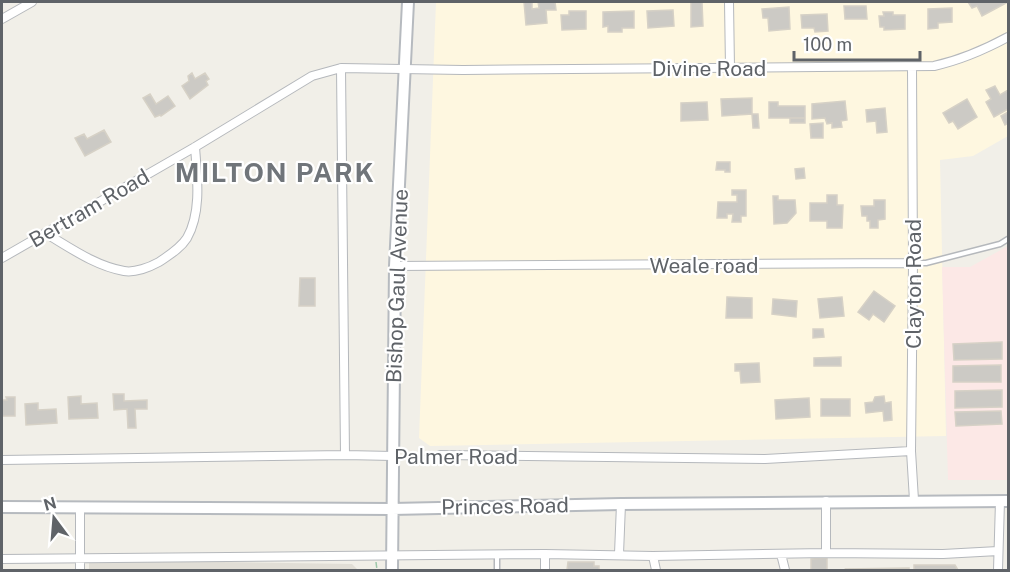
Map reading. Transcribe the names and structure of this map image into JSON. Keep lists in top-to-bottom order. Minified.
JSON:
{"streets":{"main road":["Bishop Gaul Avenue","Princes Road"],"street":["Divine Road","Bertram Road","Weale road","Clayton Road","Palmer Road"]},"crossings":[["Divine Road","Bertram Road"],["Divine Road","Clayton Road"],["Divine Road","Bishop Gaul Avenue"],["Bertram Road","Bishop Gaul Avenue"],["Weale road","Clayton Road"],["Weale road","Bishop Gaul Avenue"],["Clayton Road","Palmer Road"],["Clayton Road","Princes Road"],["Bishop Gaul Avenue","Palmer Road"],["Bishop Gaul Avenue","Princes Road"]],"districts":["MILTON PARK"],"scale_bar":"100 m","north":"top"}
